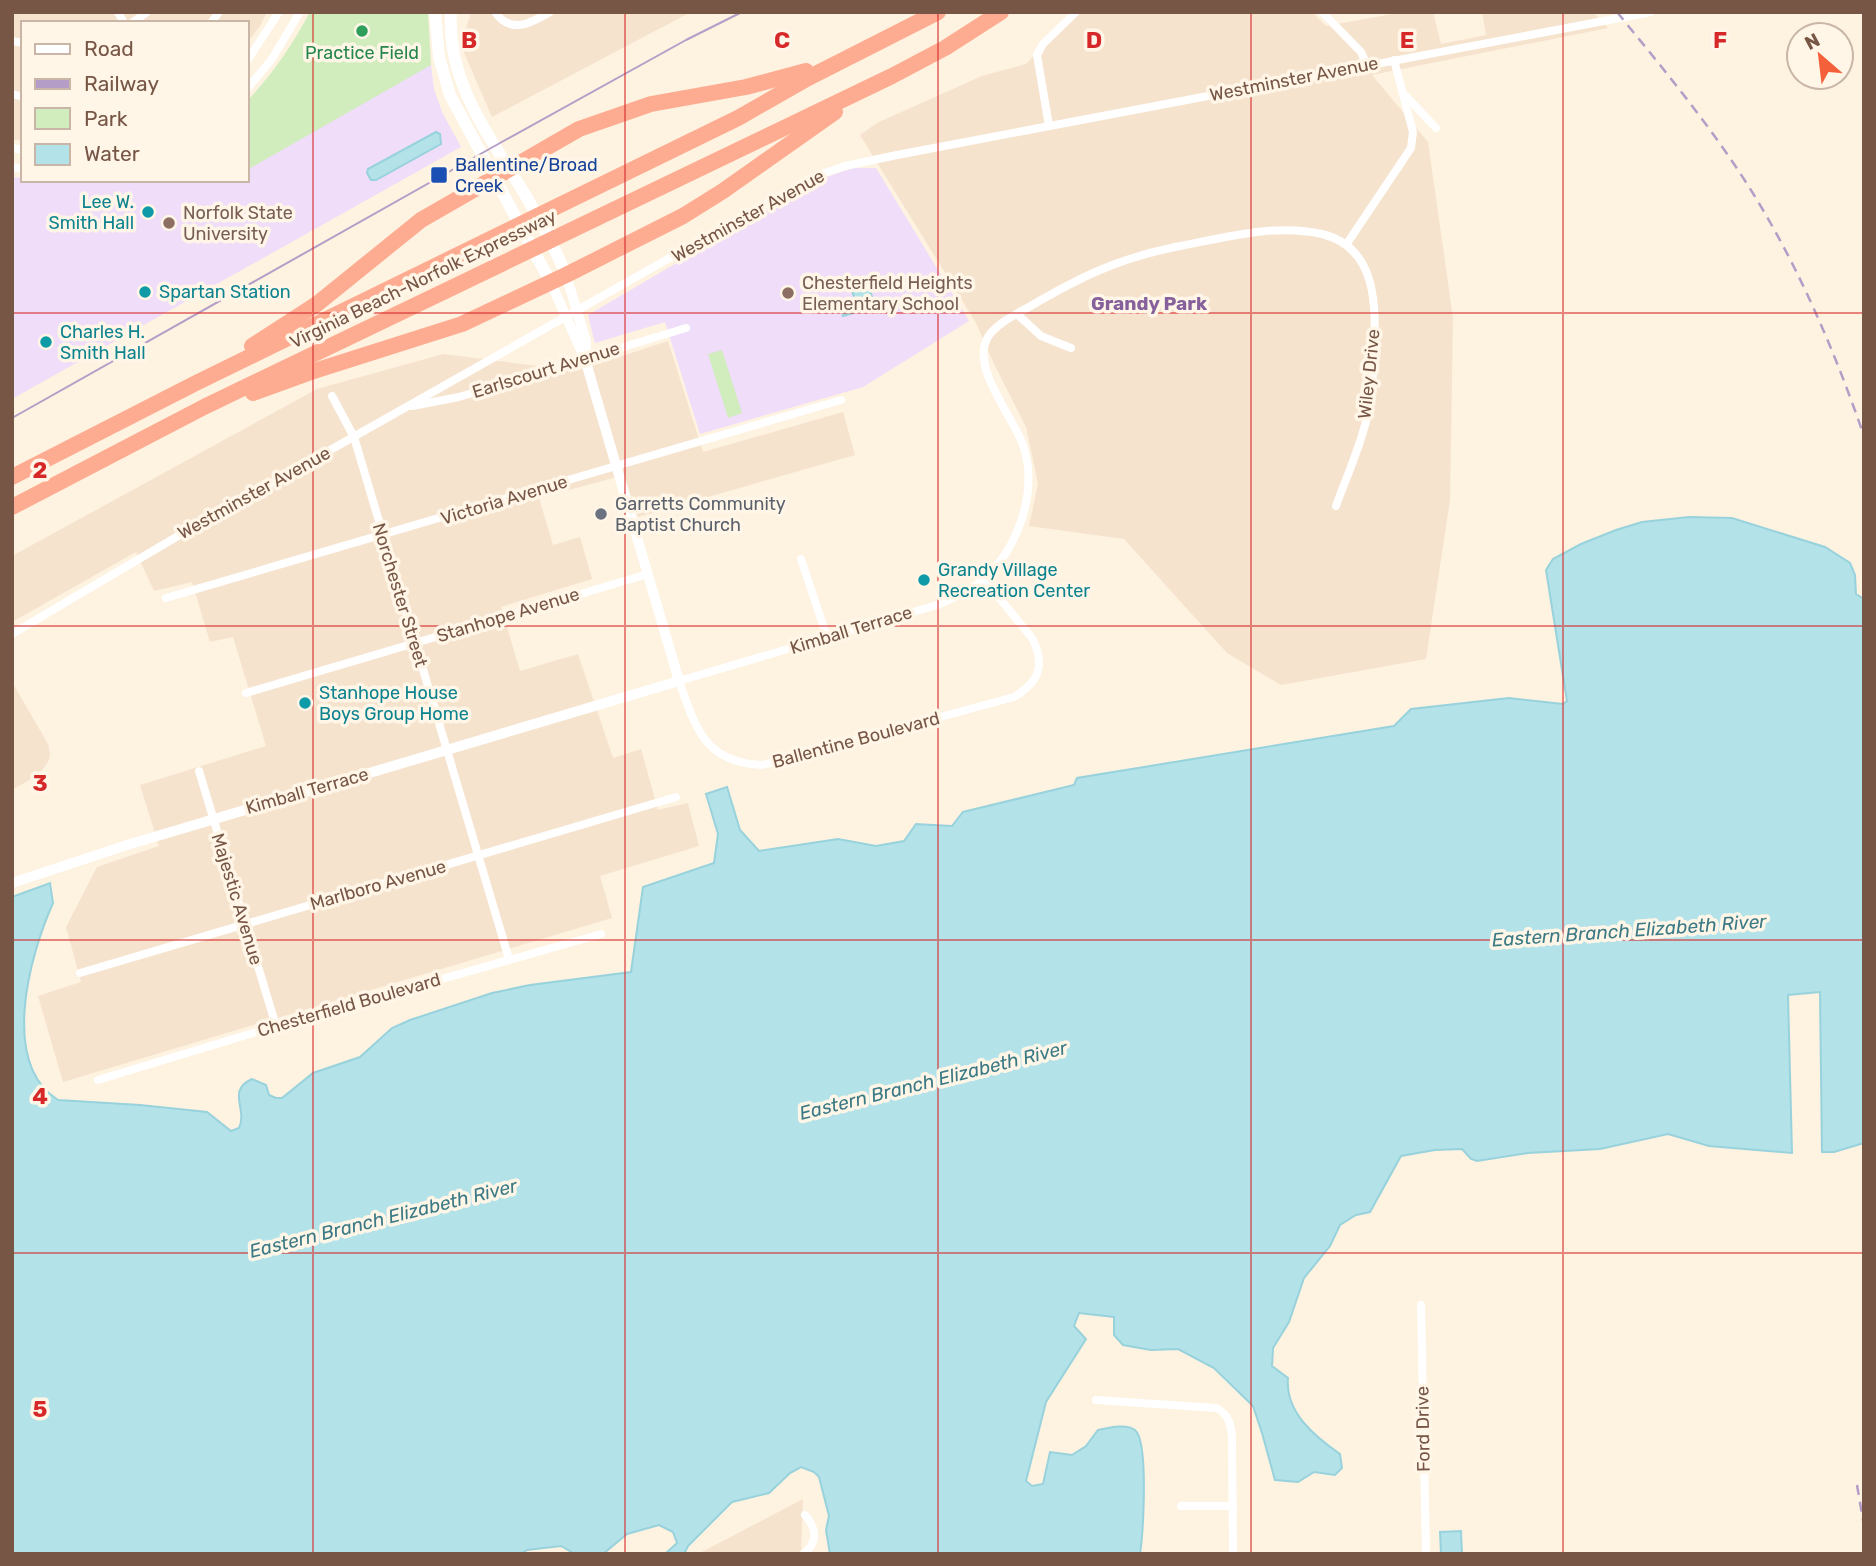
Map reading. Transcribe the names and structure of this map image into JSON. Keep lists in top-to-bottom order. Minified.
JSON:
{"streets":{"highway":["Virginia Beach-Norfolk Expressway"],"main road":["Ballentine Boulevard"],"street":["Westminster Avenue","Earlscourt Avenue","Wiley Drive","Victoria Avenue","Norchester Street","Stanhope Avenue","Kimball Terrace","Marlboro Avenue","Majestic Avenue","Chesterfield Boulevard","Ford Drive"]},"crossings":[["Westminster Avenue","Earlscourt Avenue"],["Westminster Avenue","Norchester Street"],["Westminster Avenue","Ballentine Boulevard"],["Earlscourt Avenue","Ballentine Boulevard"],["Wiley Drive","Kimball Terrace"],["Victoria Avenue","Norchester Street"],["Victoria Avenue","Ballentine Boulevard"],["Norchester Street","Stanhope Avenue"],["Norchester Street","Kimball Terrace"],["Norchester Street","Marlboro Avenue"],["Norchester Street","Chesterfield Boulevard"],["Stanhope Avenue","Ballentine Boulevard"],["Kimball Terrace","Ballentine Boulevard"],["Kimball Terrace","Majestic Avenue"],["Marlboro Avenue","Majestic Avenue"],["Majestic Avenue","Chesterfield Boulevard"]],"districts":["Grandy Park"],"water":["Eastern Branch Elizabeth River"],"places":{"other":["Practice Field","Lee W. Smith Hall","Norfolk State University","Spartan Station","Chesterfield Heights Elementary School","Charles H. Smith Hall","Garretts Community Baptist Church","Grandy Village Recreation Center","Stanhope House Boys Group Home"],"transit":["Ballentine/Broad Creek"]},"legend":["Road","Railway","Park","Water"],"north":"top left","grid":{"columns":["B","C","D","E","F"],"rows":["2","3","4","5"]}}
